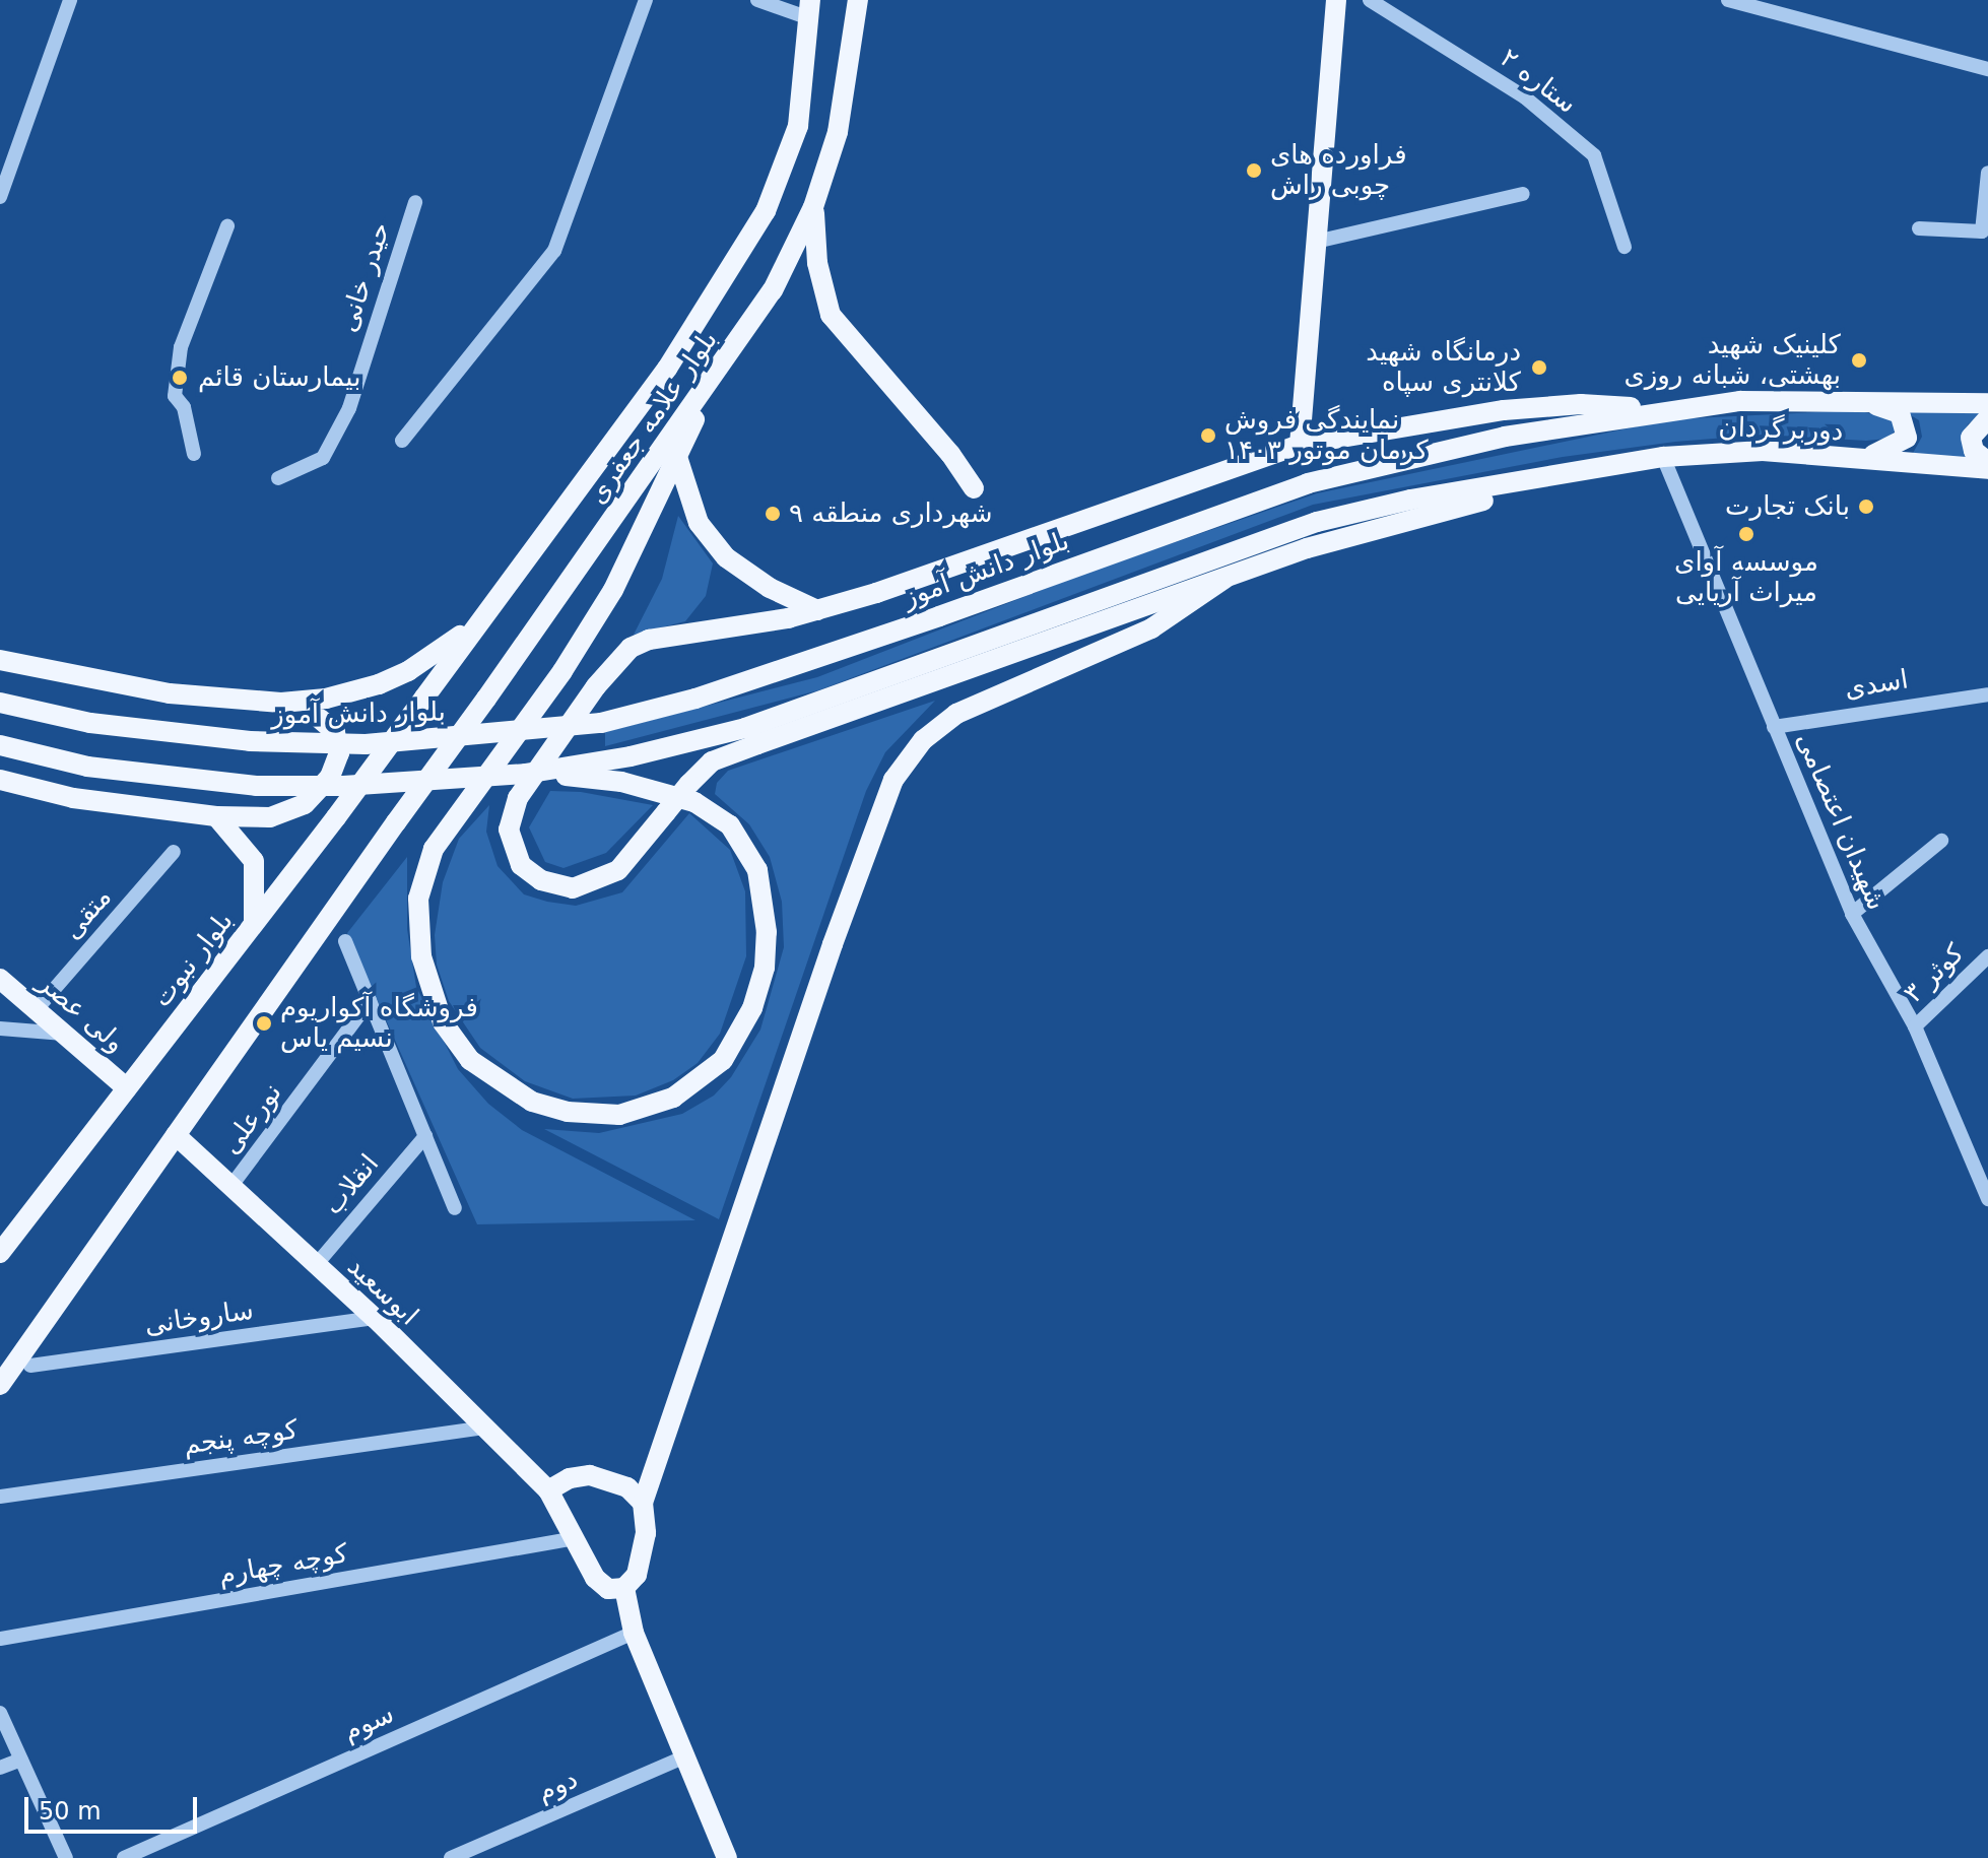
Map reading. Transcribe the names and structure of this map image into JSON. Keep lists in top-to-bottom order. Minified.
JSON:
{"streets":{"main road":["بلوار علامه جعفری","دوربرگردان","بلوار دانش آموز","بلوار نبوت","ولی عصر","ابوسعید"],"street":["ستاره ۲","حیدر خانی","اسدی","شهیدان اعتصامی","متقی","کوثر ۳","نورعلی","انقلاب","ساروخانی","کوچه پنجم","کوچه چهارم","سوم","دوم"]},"crossings":[["بلوار علامه جعفری","بلوار نبوت"],["بلوار علامه جعفری","ابوسعید"],["دوربرگردان","شهیدان اعتصامی"],["اسدی","شهیدان اعتصامی"],["شهیدان اعتصامی","کوثر ۳"],["متقی","ولی عصر"],["بلوار نبوت","ولی عصر"],["نورعلی","ابوسعید"],["انقلاب","ابوسعید"],["ابوسعید","ساروخانی"],["ابوسعید","کوچه پنجم"],["ابوسعید","کوچه چهارم"]],"places":["فراورده های چوبی راش","کلینیک شهید بهشتی، شبانه روزی","درمانگاه شهید کلانتری سپاه","بیمارستان قائم","نمایندگی فروش ۱۴۰۳ کرمان موتور","بانک تجارت","شهرداری منطقه ۹","موسسه آوای میراث آریایی","فروشگاه آکواریوم نسیم یاس"],"scale_bar":"50 m"}
